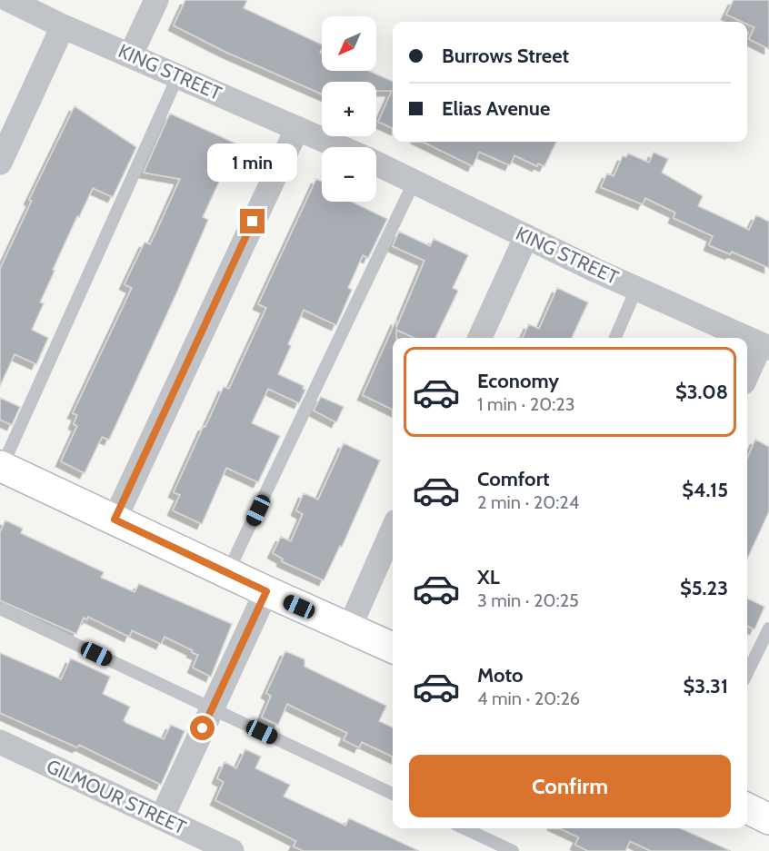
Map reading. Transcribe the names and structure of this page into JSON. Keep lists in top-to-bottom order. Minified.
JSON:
{"streets":{"street":["KING STREET","GILMOUR STREET"]},"north":"bottom left","page":{"map_buttons":["+","−"],"banner":["Burrows Street","Elias Avenue"],"bubble":"1 min","list":[{"name":"Economy","note":"1 min · 20:23","value":"$3.08"},{"name":"Comfort","note":"2 min · 20:24","value":"$4.15"},{"name":"XL","note":"3 min · 20:25","value":"$5.23"},{"name":"Moto","note":"4 min · 20:26","value":"$3.31"}],"buttons":"Confirm"}}
